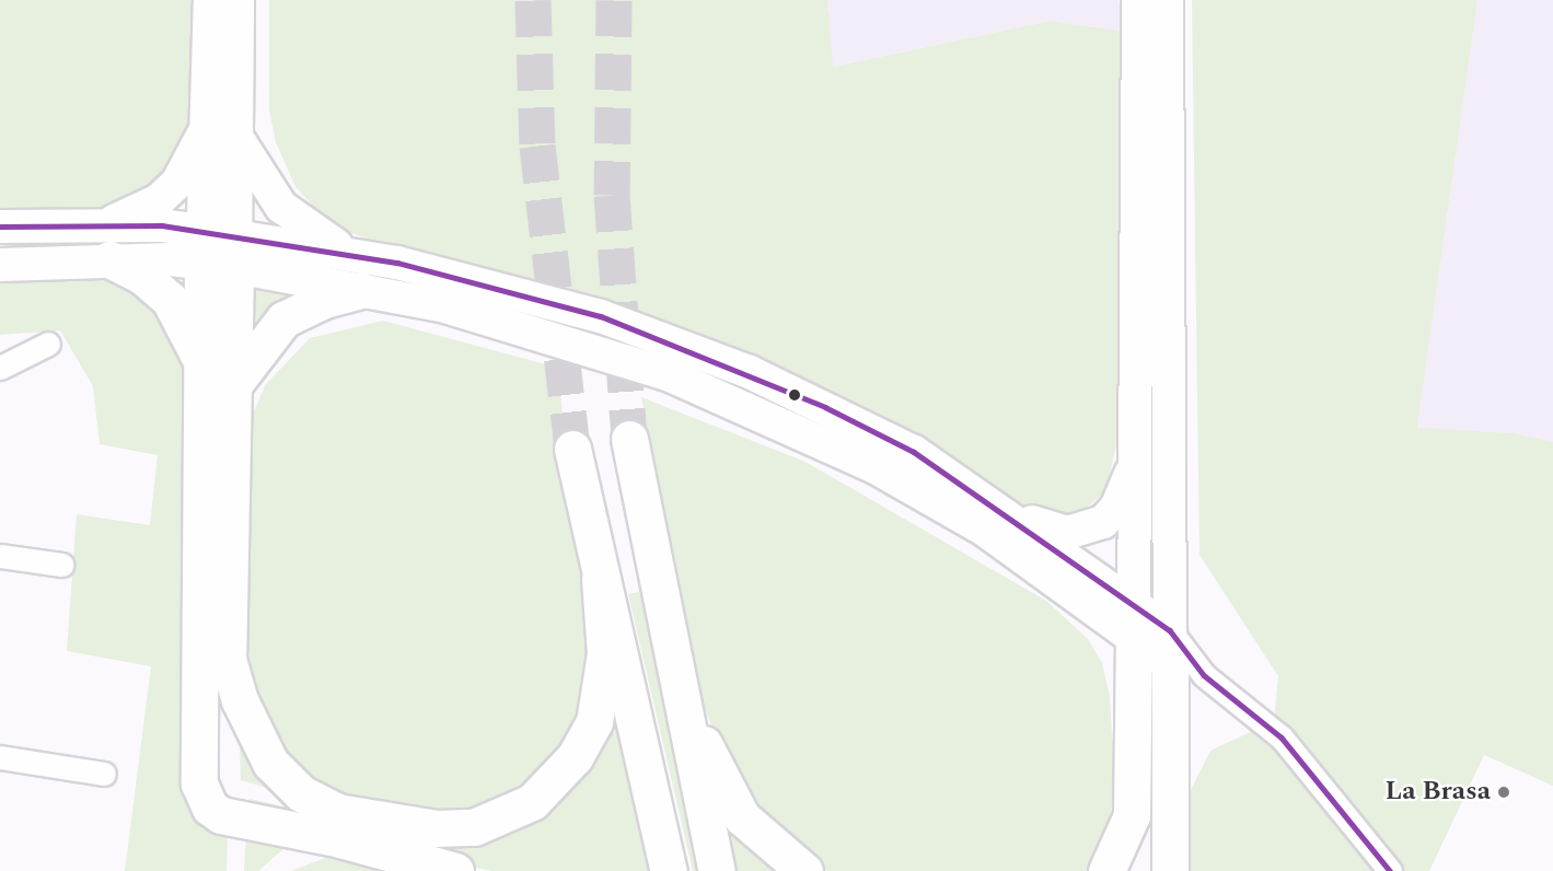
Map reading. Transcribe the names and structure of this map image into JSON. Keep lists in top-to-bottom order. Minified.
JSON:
{"places":["La Brasa"]}
